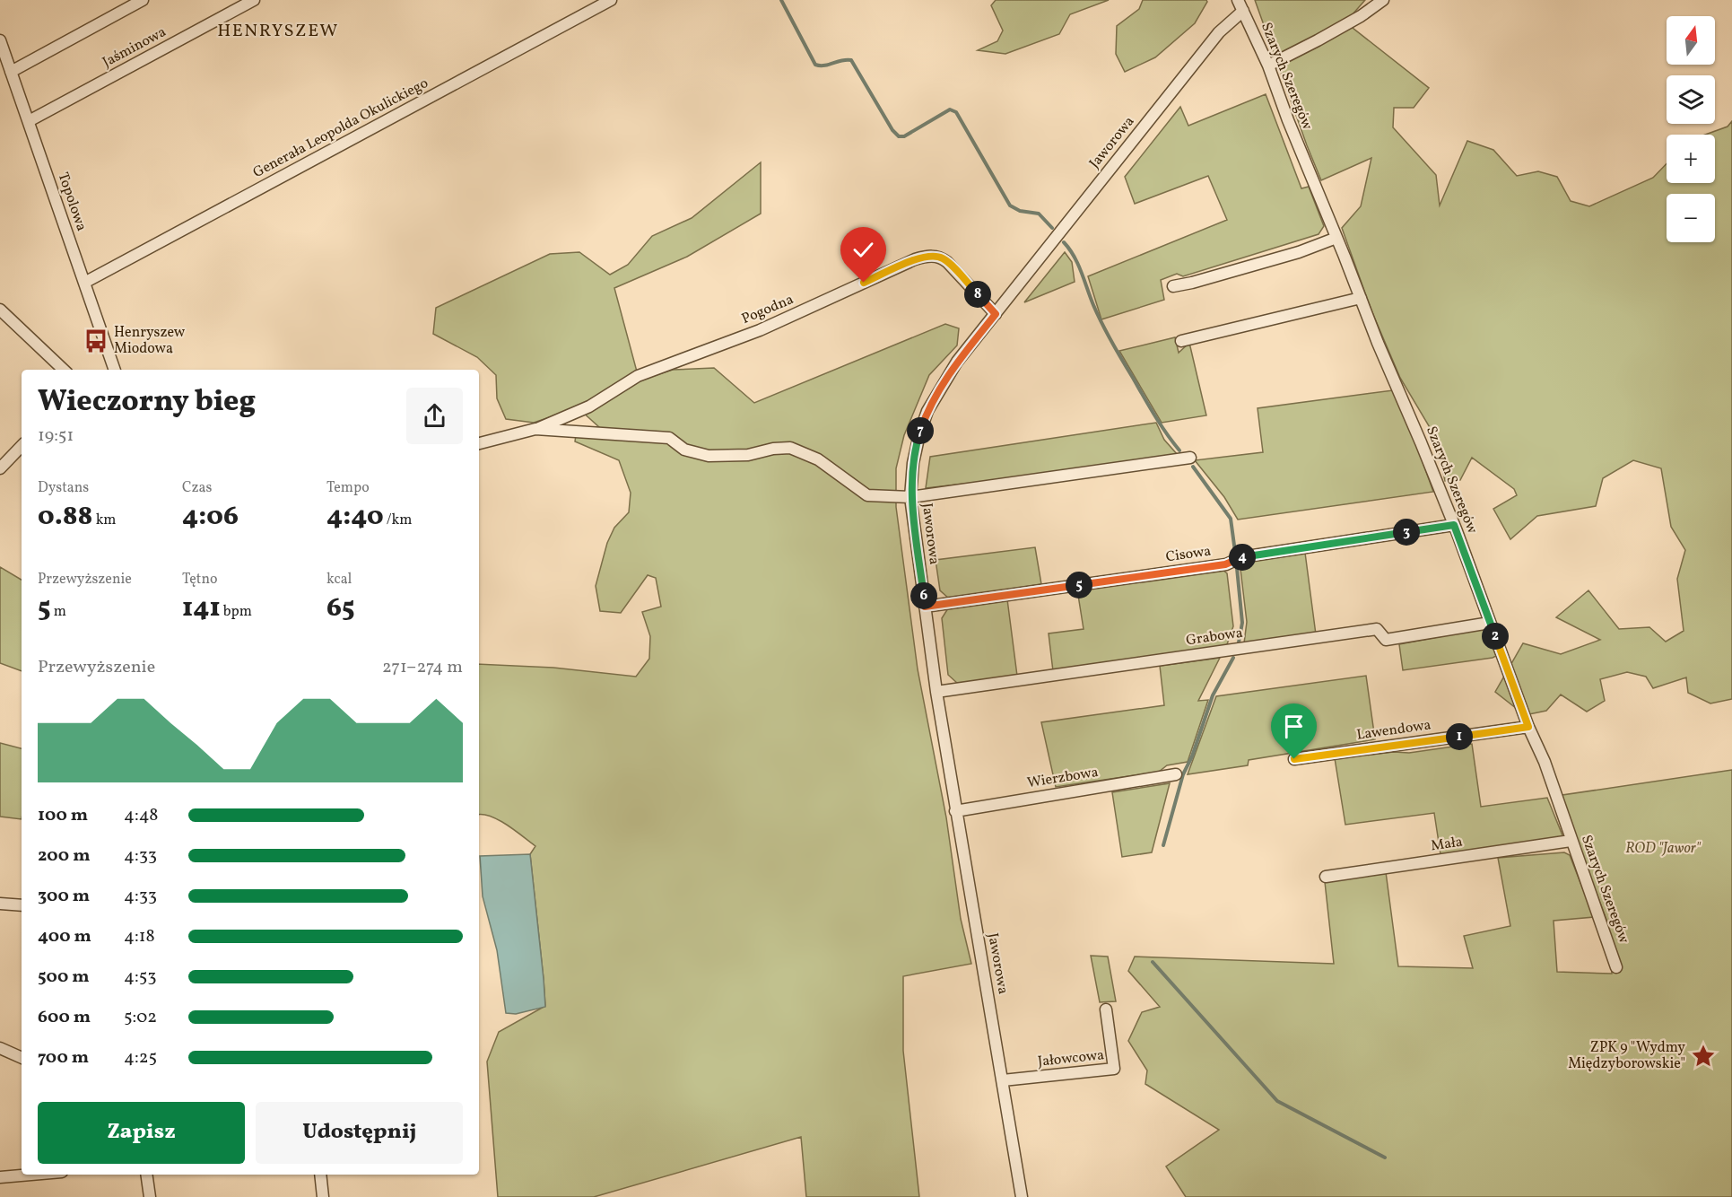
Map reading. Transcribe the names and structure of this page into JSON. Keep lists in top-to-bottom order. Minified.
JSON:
{"streets":{"street":["Jaśminowa","Szarych Szeregów","Generała Leopolda Okulickiego","Jaworowa","Topolowa","Pogodna","Cisowa","Grabowa","Lawendowa","Wierzbowa","Mała","Jałowcowa"]},"crossings":[["Jaśminowa","Topolowa"],["Szarych Szeregów","Jaworowa"],["Szarych Szeregów","Cisowa"],["Szarych Szeregów","Grabowa"],["Szarych Szeregów","Lawendowa"],["Szarych Szeregów","Mała"],["Generała Leopolda Okulickiego","Topolowa"],["Jaworowa","Pogodna"],["Jaworowa","Cisowa"],["Jaworowa","Grabowa"],["Jaworowa","Wierzbowa"],["Jaworowa","Jałowcowa"]],"districts":["HENRYSZEW"],"parks":["ROD \"Jawor\""],"places":{"bus stop":["Henryszew Miodowa"],"place":["ZPK 9 \"Wydmy Międzyborowskie\""]},"north":"top","page":{"map_buttons":["+","−"],"pins":["8","7","3","4","5","6","2","1"],"heading":["Wieczorny bieg","19:51"],"stats":[["Dystans","0.88 km"],["Czas","4:06"],["Tempo","4:40 /km"],["Przewyższenie","5 m"],["Tętno","141 bpm"],["kcal","65"]],"chart":["Przewyższenie","271–274 m"],"list":[{"name":"100 m","note":"4:48"},{"name":"200 m","note":"4:33"},{"name":"300 m","note":"4:33"},{"name":"400 m","note":"4:18"},{"name":"500 m","note":"4:53"},{"name":"600 m","note":"5:02"},{"name":"700 m","note":"4:25"}],"buttons":["Zapisz","Udostępnij"]}}
